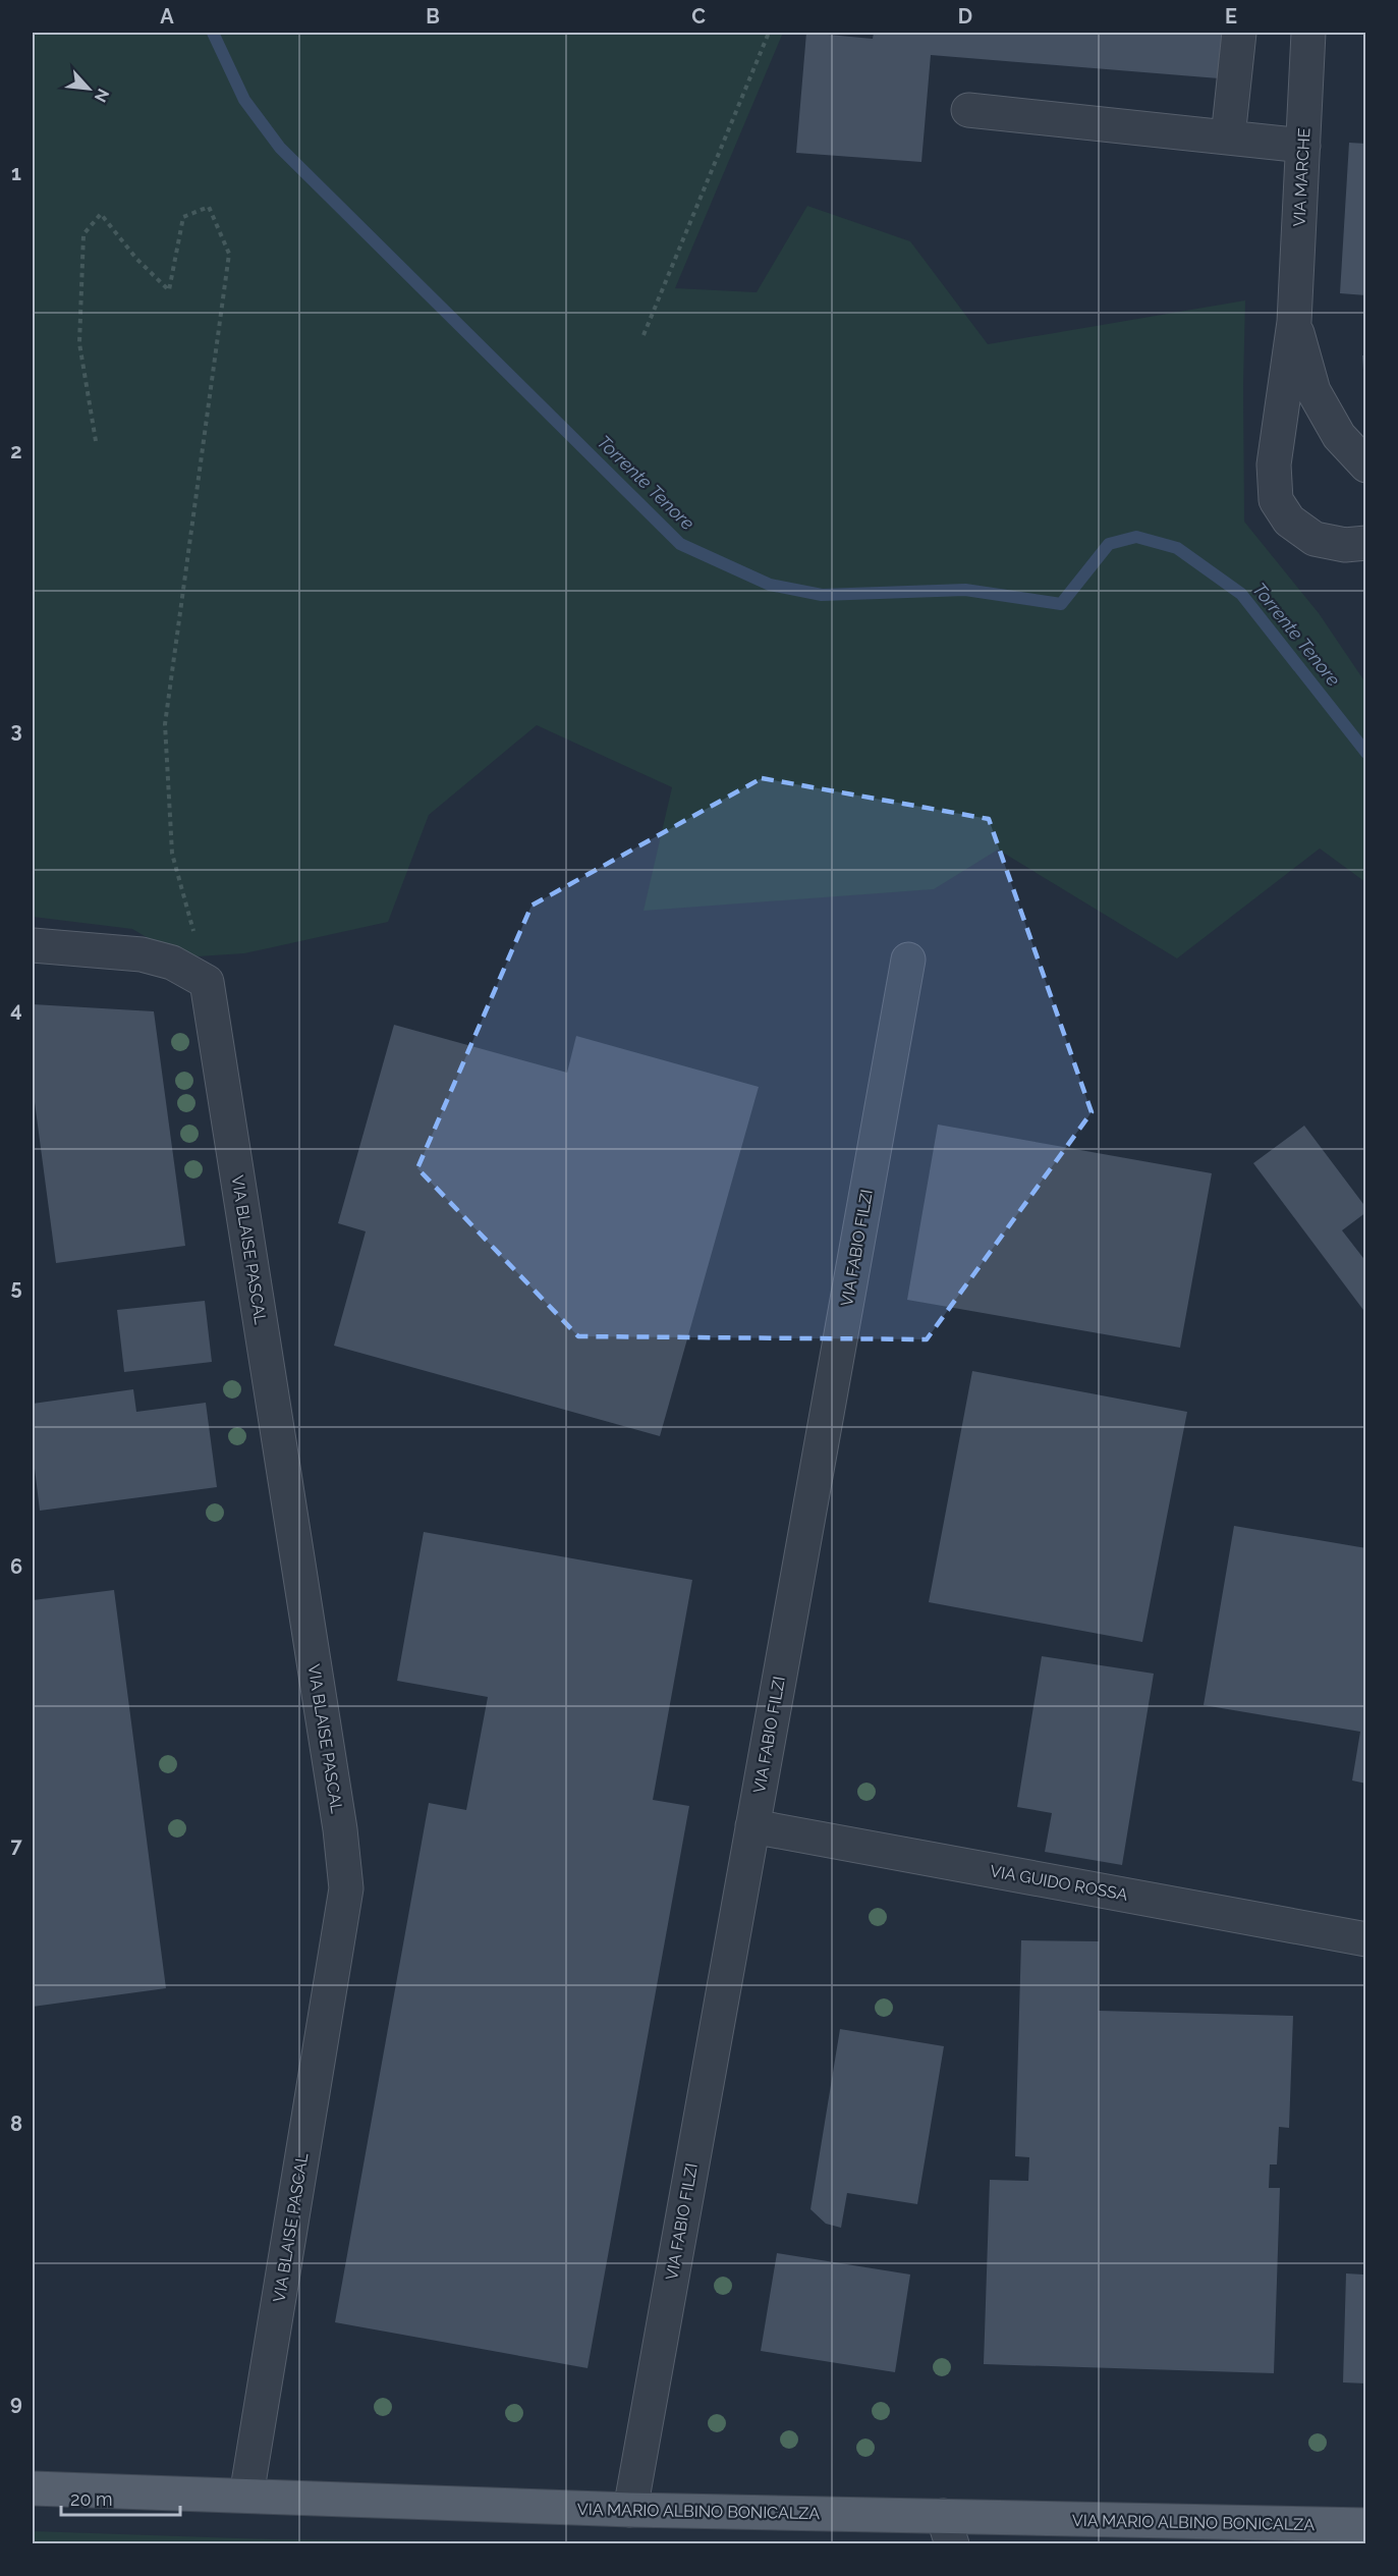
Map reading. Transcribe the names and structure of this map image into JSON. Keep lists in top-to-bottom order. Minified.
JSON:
{"streets":{"main road":["VIA MARIO ALBINO BONICALZA"],"street":["VIA MARCHE","VIA FABIO FILZI","VIA BLAISE PASCAL","VIA GUIDO ROSSA"]},"crossings":[["VIA FABIO FILZI","VIA GUIDO ROSSA"],["VIA FABIO FILZI","VIA MARIO ALBINO BONICALZA"],["VIA BLAISE PASCAL","VIA MARIO ALBINO BONICALZA"]],"water":["Torrente Tenore"],"scale_bar":"20 m","north":"bottom right","grid":{"columns":["A","B","C","D","E"],"rows":["1","2","3","4","5","6","7","8","9"]}}
